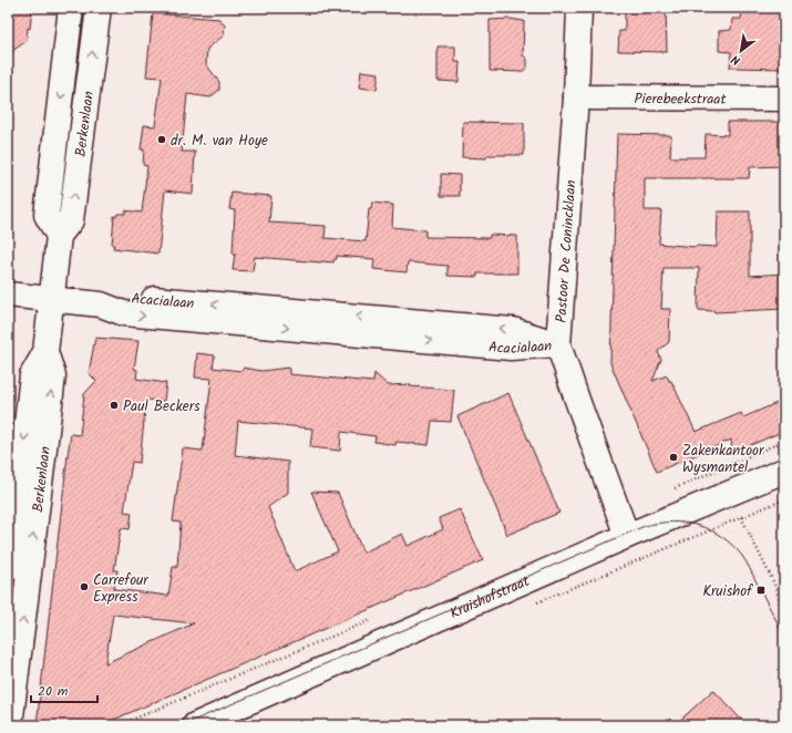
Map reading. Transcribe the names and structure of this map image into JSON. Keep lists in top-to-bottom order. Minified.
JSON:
{"streets":{"street":["Pierebeekstraat","Berkenlaan","Pastoor De Conincklaan","Acacialaan","Kruishofstraat"]},"crossings":[["Pierebeekstraat","Pastoor De Conincklaan"],["Berkenlaan","Acacialaan"],["Pastoor De Conincklaan","Acacialaan"],["Pastoor De Conincklaan","Kruishofstraat"]],"places":{"other":["dr. M. van Hoye","Paul Beckers","Zakenkantoor Wysmantel","Carrefour Express"],"transit":["Kruishof"]},"scale_bar":"20 m","north":"bottom left"}
